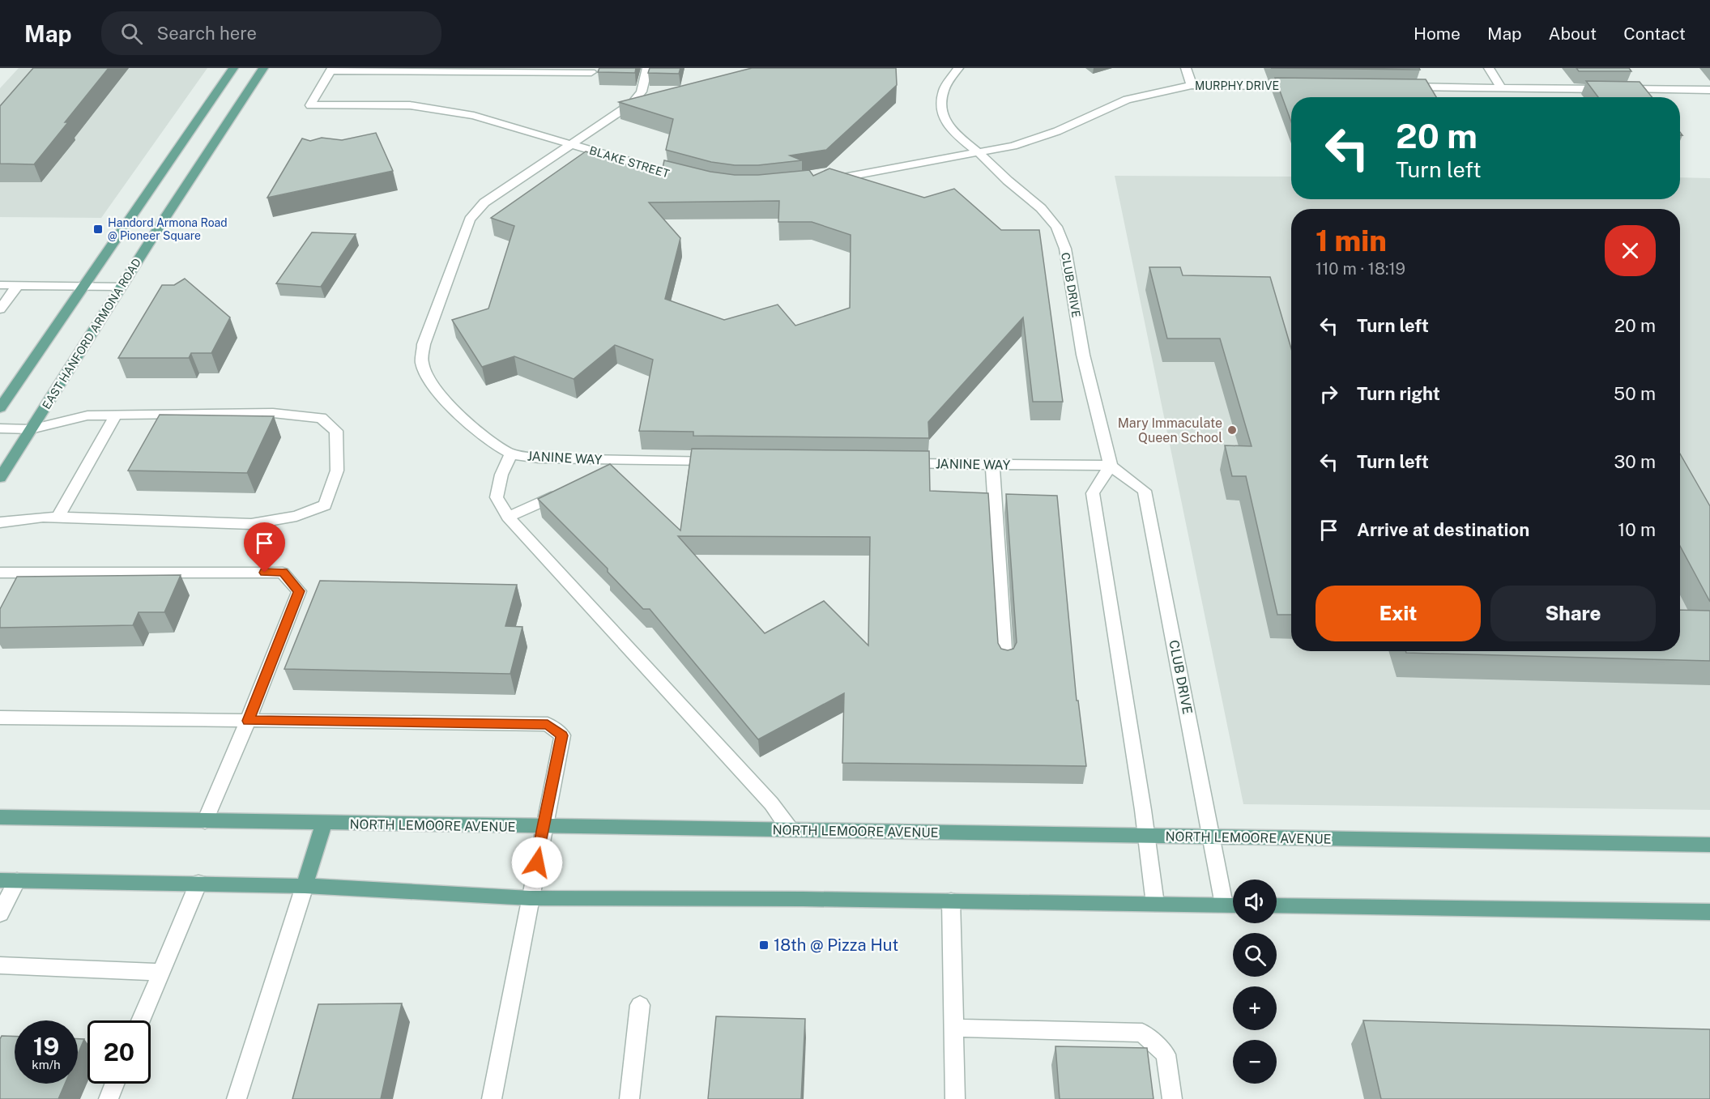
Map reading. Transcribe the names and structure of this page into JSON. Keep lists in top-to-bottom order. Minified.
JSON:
{"streets":{"main road":["EAST HANFORD ARMONA ROAD","NORTH LEMOORE AVENUE"],"street":["MURPHY DRIVE","BLAKE STREET","CLUB DRIVE","JANINE WAY"]},"crossings":[["MURPHY DRIVE","CLUB DRIVE"],["BLAKE STREET","JANINE WAY"],["CLUB DRIVE","JANINE WAY"],["CLUB DRIVE","NORTH LEMOORE AVENUE"]],"places":{"transit":["Handord Armona Road @ Pioneer Square","18th @ Pizza Hut"],"other":["Mary Immaculate Queen School"]},"page":{"header":"Map","search":"Search here","nav":["Home","Map","About","Contact"],"turn":["20 m","Turn left"],"heading":["1 min","110 m · 18:19"],"list":[{"name":"Turn left","value":"20 m"},{"name":"Turn right","value":"50 m"},{"name":"Turn left","value":"30 m"},{"name":"Arrive at destination","value":"10 m"}],"buttons":["Exit","Share"],"map_buttons":["+","−"],"speed":"19 km/h","limit":"20"}}
